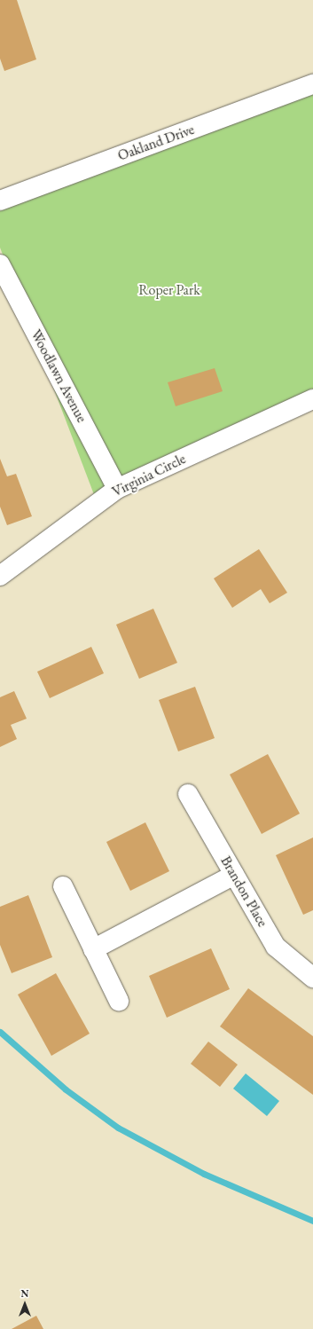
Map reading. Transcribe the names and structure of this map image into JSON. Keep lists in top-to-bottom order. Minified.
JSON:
{"streets":{"street":["Oakland Drive","Woodlawn Avenue","Virginia Circle","Brandon Place"]},"crossings":[["Woodlawn Avenue","Virginia Circle"]],"parks":["Roper Park"],"north":"top"}
